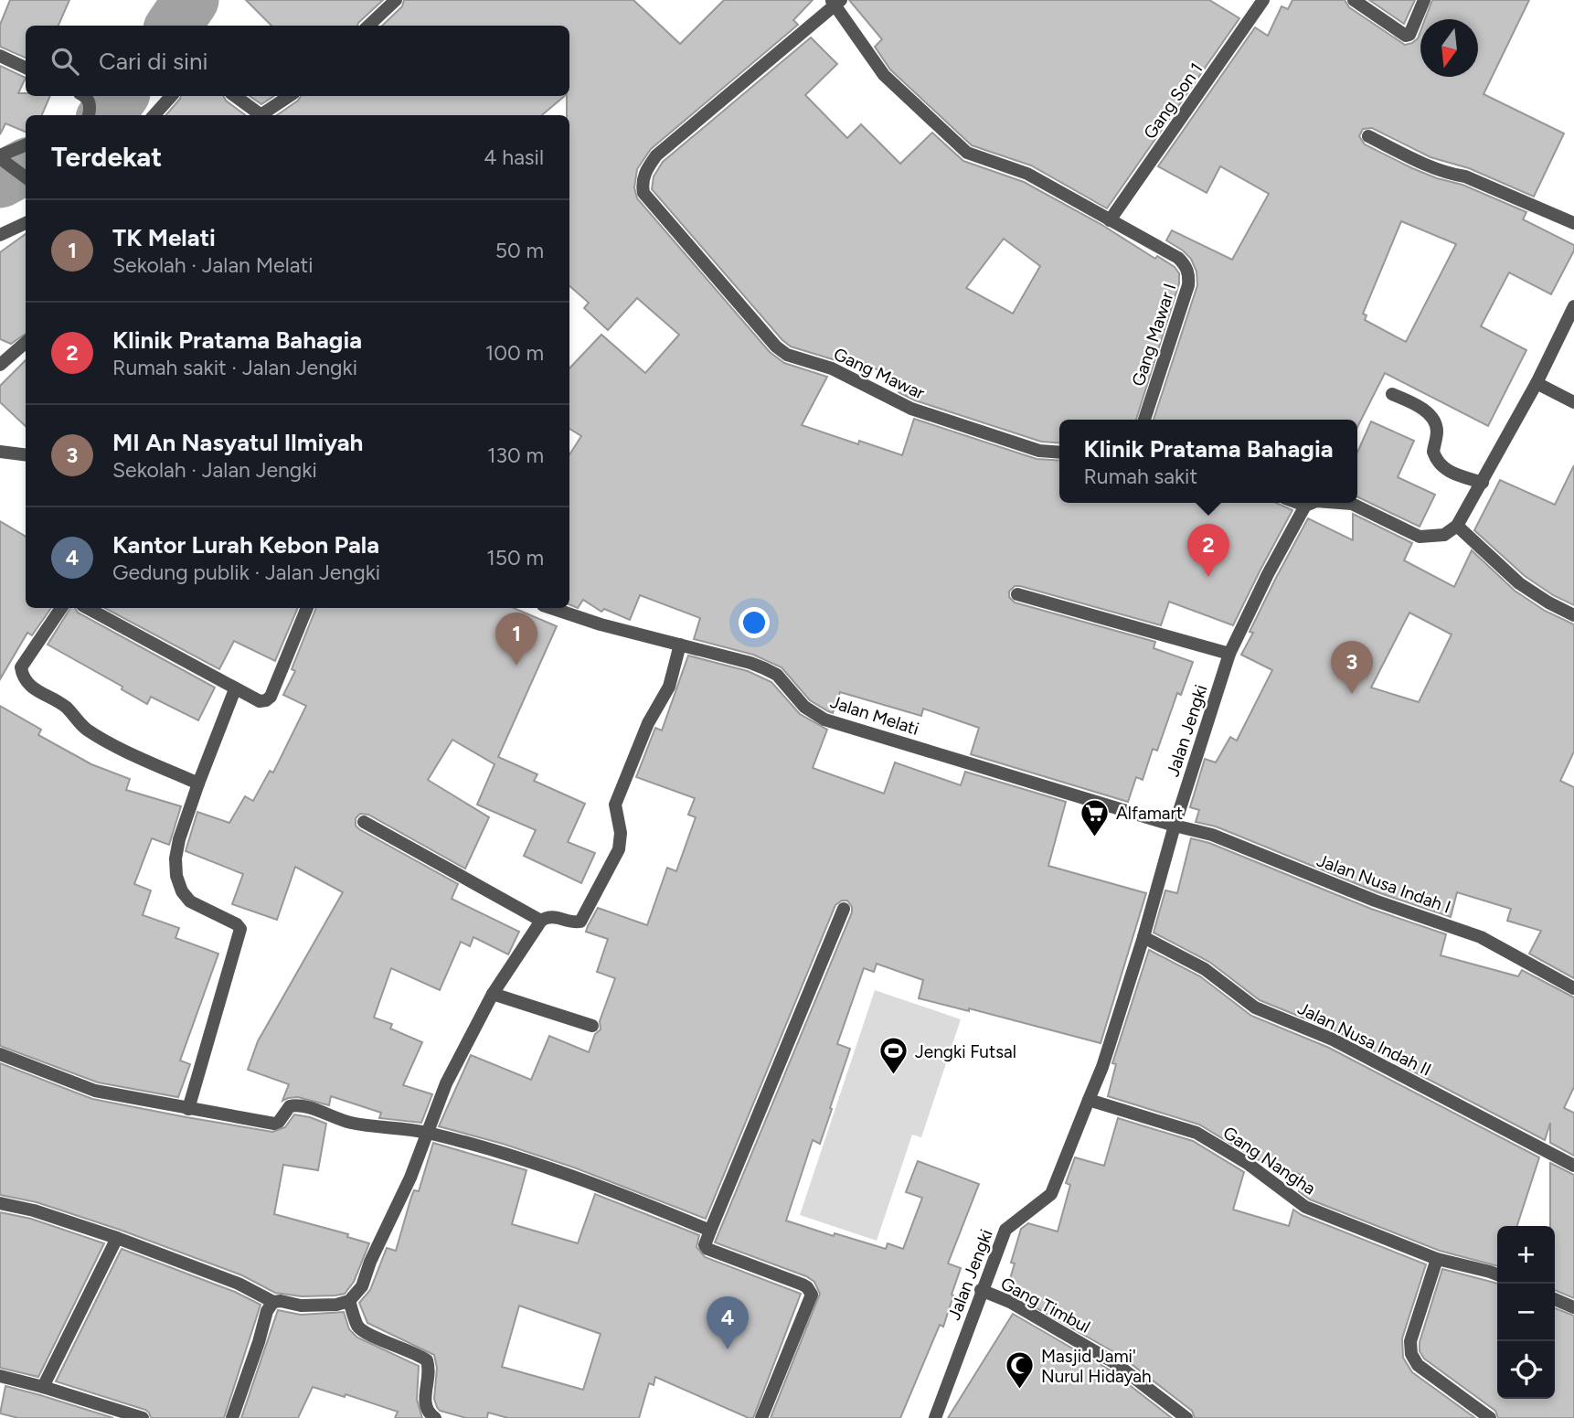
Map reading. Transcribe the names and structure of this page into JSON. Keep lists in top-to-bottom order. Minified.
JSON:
{"streets":{"street":["Gang Son 1","Gang Mawar I","Gang Mawar","Jalan Melati","Jalan Jengki","Jalan Nusa Indah I","Jalan Nusa Indah II","Gang Nangha","Gang Timbul"]},"crossings":[["Gang Son 1","Gang Mawar I"],["Jalan Melati","Jalan Jengki"],["Jalan Melati","Jalan Nusa Indah I"],["Jalan Jengki","Jalan Nusa Indah I"],["Jalan Jengki","Jalan Nusa Indah II"],["Jalan Jengki","Gang Nangha"],["Jalan Jengki","Gang Timbul"]],"places":{"supermarket":["Alfamart"],"sports":["Jengki Futsal"],"mosque":["Masjid Jami' Nurul Hidayah"]},"north":"bottom","page":{"search":"Cari di sini","heading":["Terdekat","4 hasil"],"list":[{"mark":"1","name":"TK Melati","note":"Sekolah · Jalan Melati","value":"50 m"},{"mark":"2","name":"Klinik Pratama Bahagia","note":"Rumah sakit · Jalan Jengki","value":"100 m"},{"mark":"3","name":"MI An Nasyatul Ilmiyah","note":"Sekolah · Jalan Jengki","value":"130 m"},{"mark":"4","name":"Kantor Lurah Kebon Pala","note":"Gedung publik · Jalan Jengki","value":"150 m"}],"popup":["Klinik Pratama Bahagia","Rumah sakit"],"pins":["2","1","3","4"],"map_buttons":["+","−"]}}
